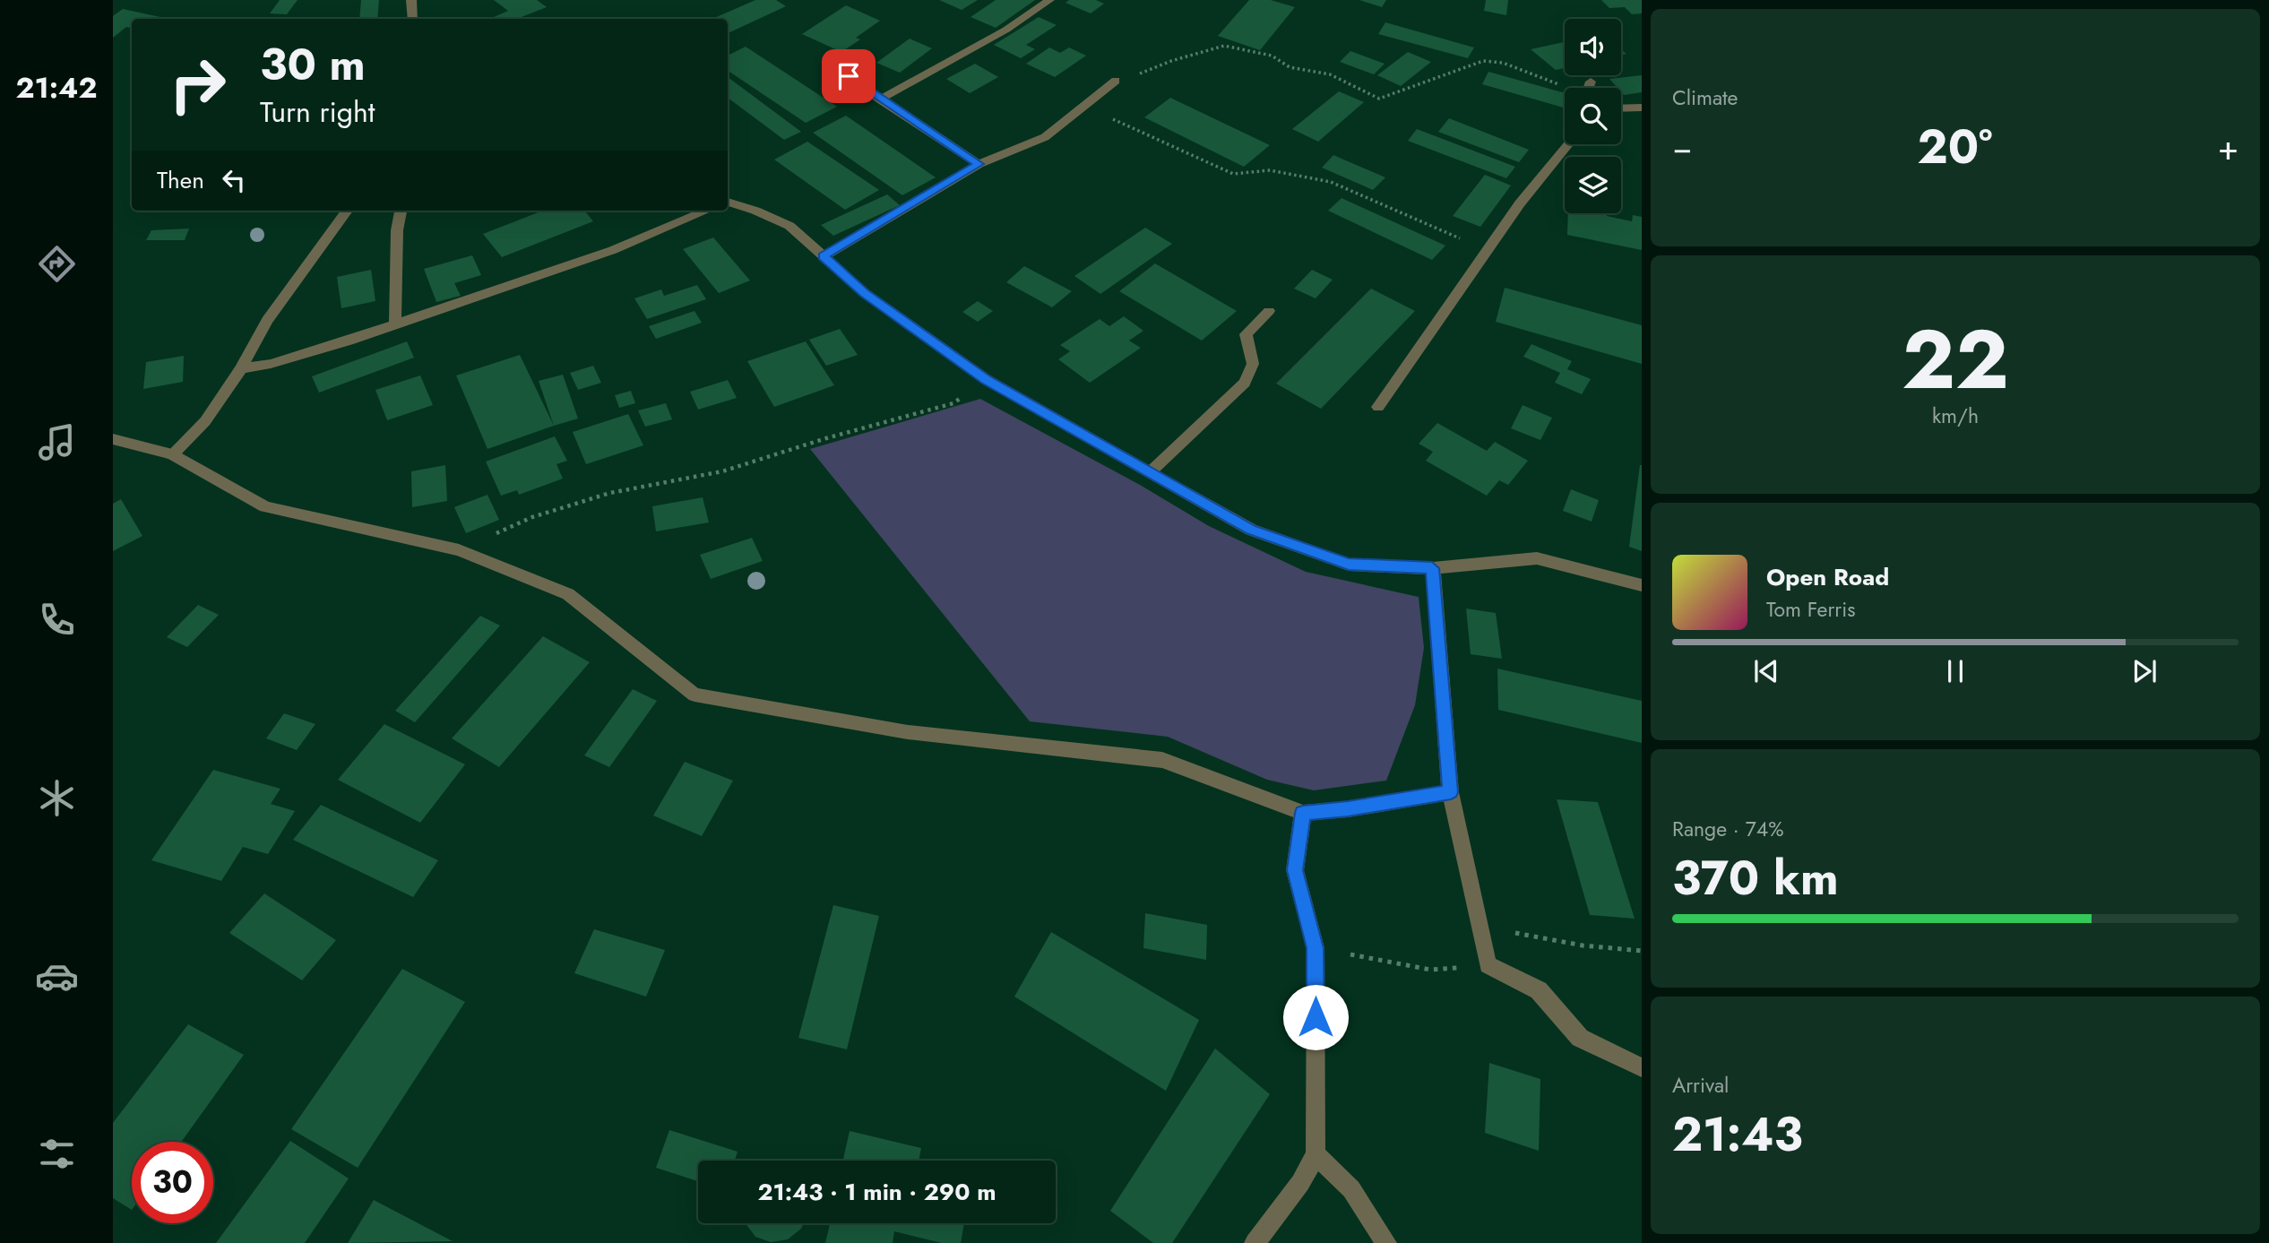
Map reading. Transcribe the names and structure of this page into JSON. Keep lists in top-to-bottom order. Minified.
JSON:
{"page":{"tabs":"21:42","tile":["Climate",["22","km/h"],["Range · 74%","370 km"],["Arrival","21:43"]],"turn":["30 m","Turn right"],"heat":["−","20°","+"],"then":"Then","song":["Open Road","Tom Ferris"],"limit":"30","trip":"21:43 · 1 min · 290 m"}}
